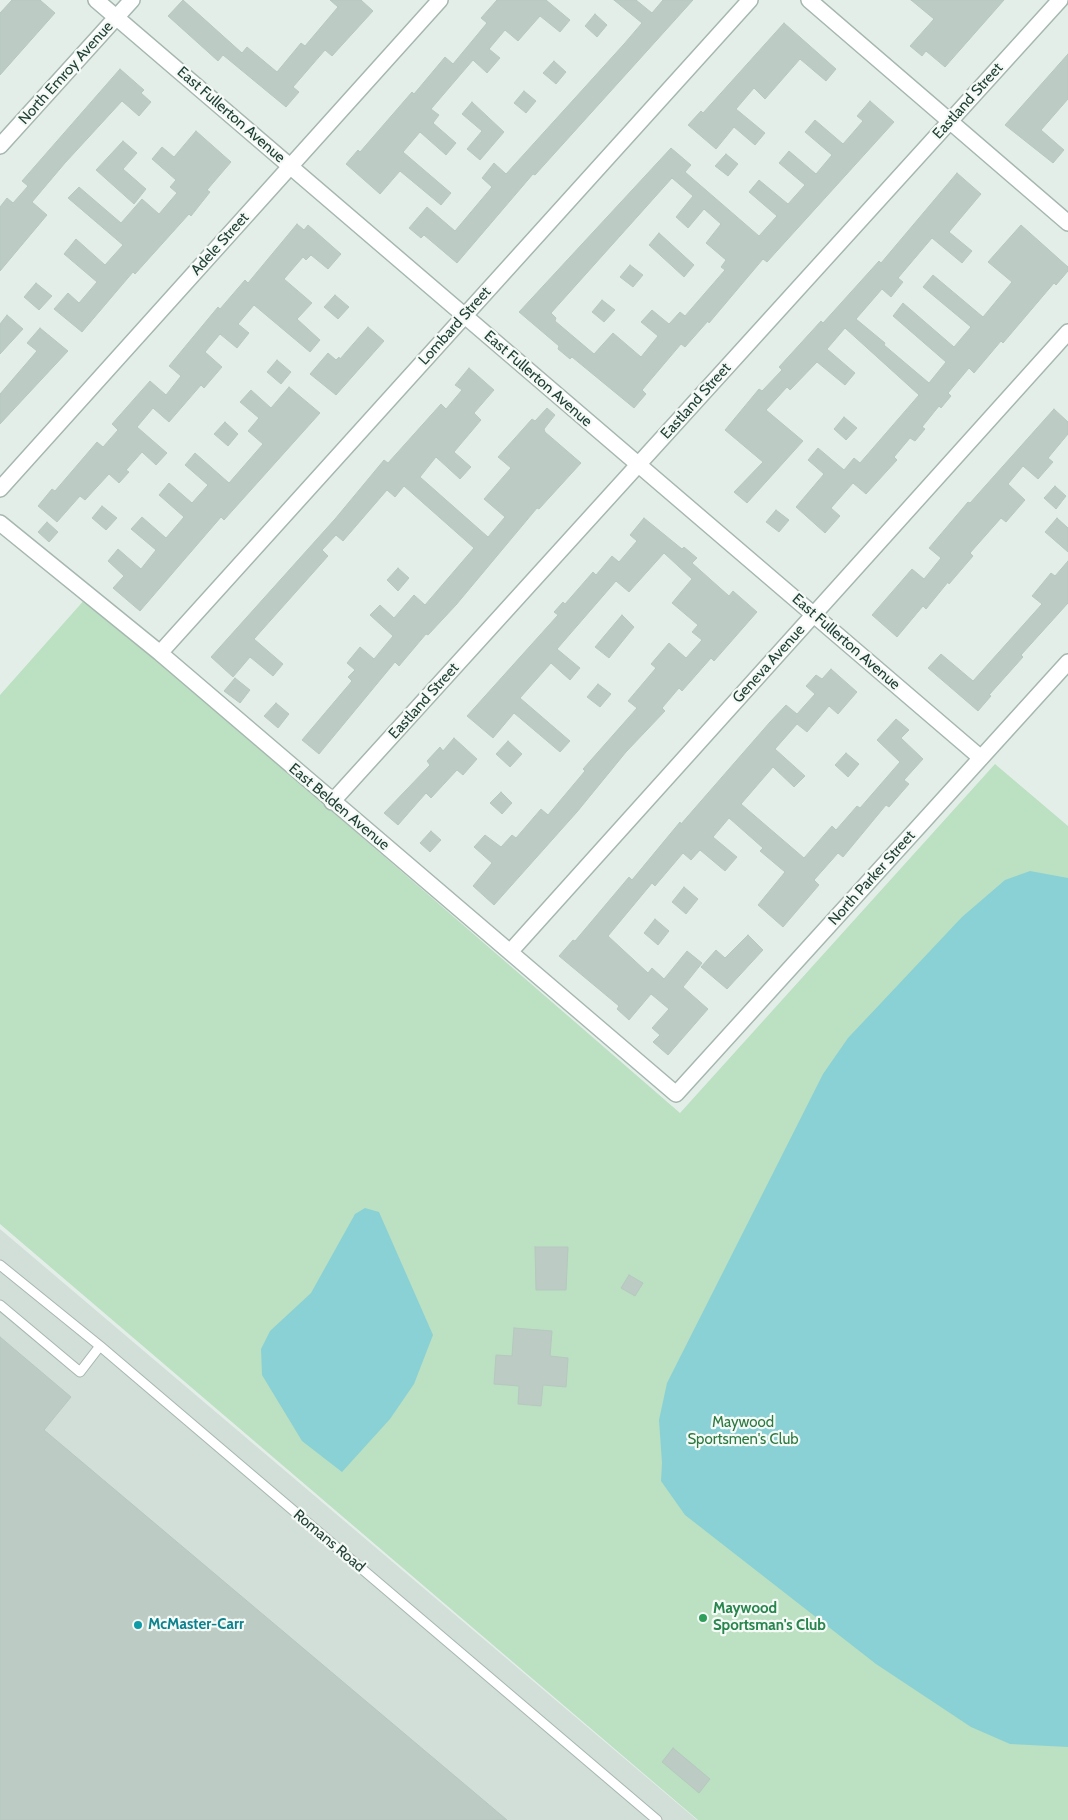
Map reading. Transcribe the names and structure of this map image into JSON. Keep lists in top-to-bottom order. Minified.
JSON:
{"streets":{"street":["North Emroy Avenue","Eastland Street","East Fullerton Avenue","Adele Street","Lombard Street","Geneva Avenue","East Belden Avenue","North Parker Street"],"lane":["Romans Road"]},"crossings":[["North Emroy Avenue","East Fullerton Avenue"],["Eastland Street","East Fullerton Avenue"],["Eastland Street","East Belden Avenue"],["East Fullerton Avenue","Adele Street"],["East Fullerton Avenue","Lombard Street"],["East Fullerton Avenue","Geneva Avenue"],["East Fullerton Avenue","North Parker Street"],["Lombard Street","East Belden Avenue"],["Geneva Avenue","East Belden Avenue"],["East Belden Avenue","North Parker Street"]],"parks":["Maywood Sportsmen's Club"],"places":["Maywood Sportsman's Club","McMaster-Carr"]}
